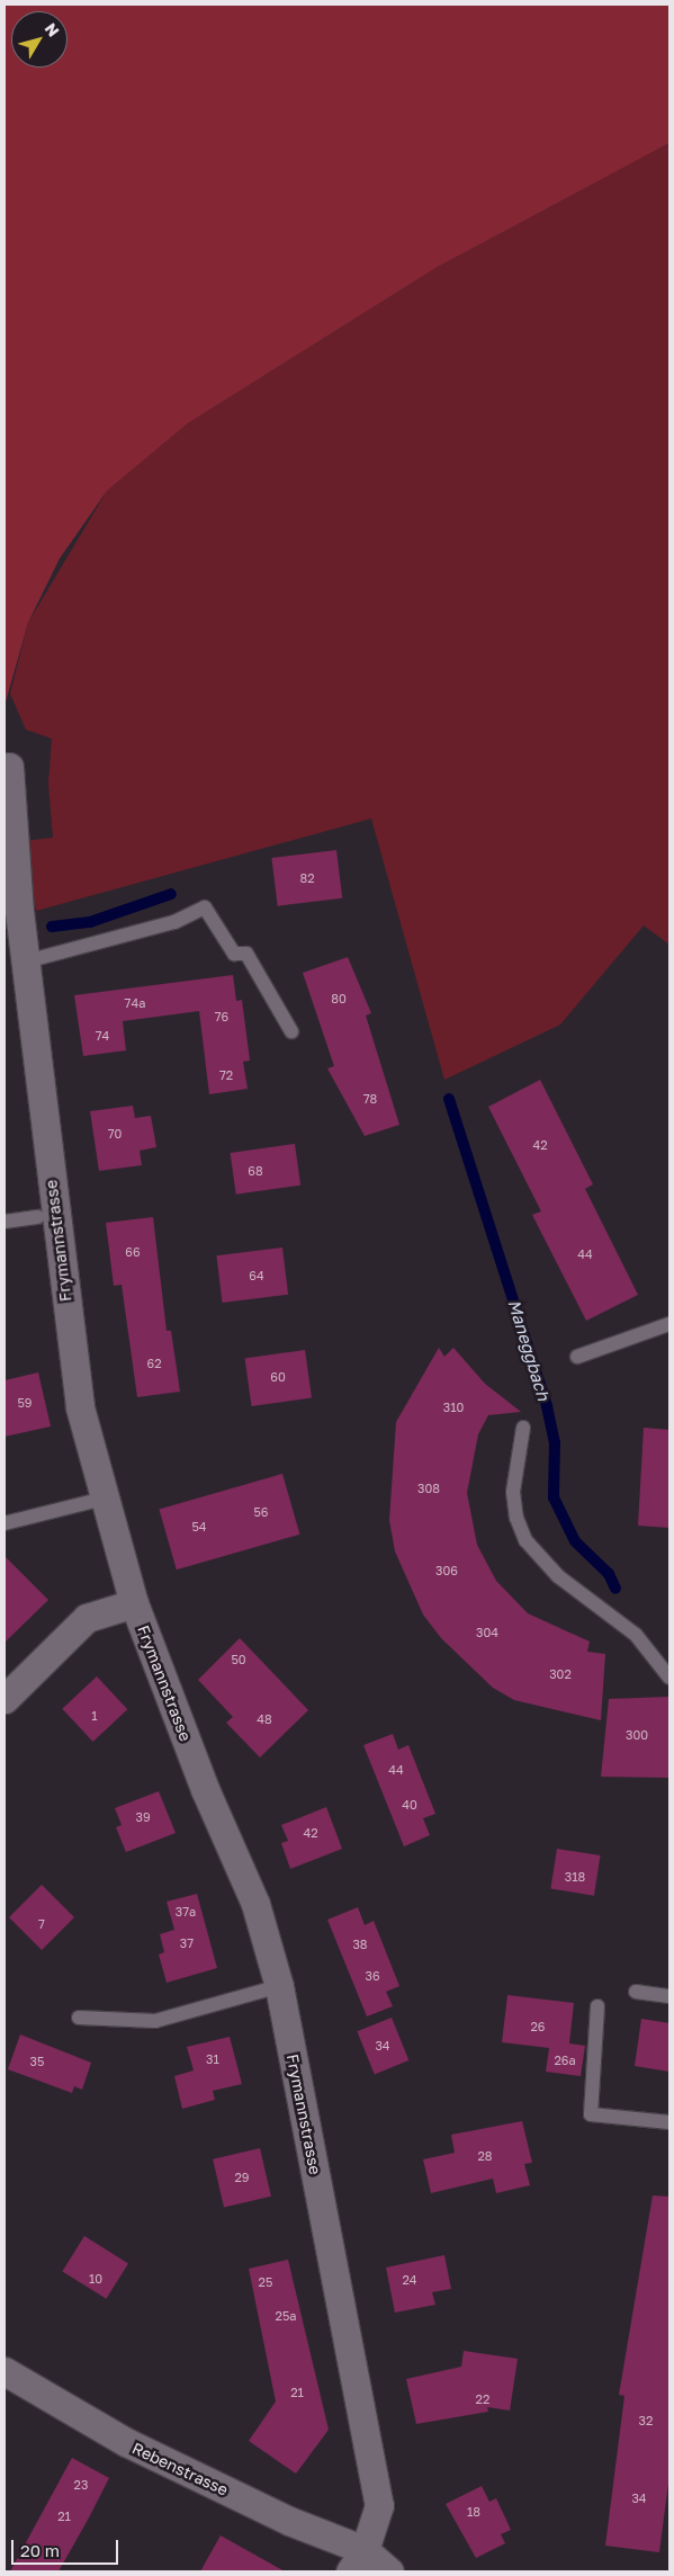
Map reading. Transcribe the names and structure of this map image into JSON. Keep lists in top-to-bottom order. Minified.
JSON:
{"streets":{"street":["Frymannstrasse","Rebenstrasse"]},"crossings":[["Frymannstrasse","Rebenstrasse"]],"water":["Maneggbach"],"house_numbers":["82","80","74a","76","74","72","78","70","42","68","66","44","64","62","60","59","310","308","56","54","306","304","50","302","1","48","300","44","40","39","42","318","37a","7","37","38","36","26","34","31","26a","35","28","29","10","24","25","25a","21","22","32","23","34","18","21"],"scale_bar":"20 m","north":"top right"}
